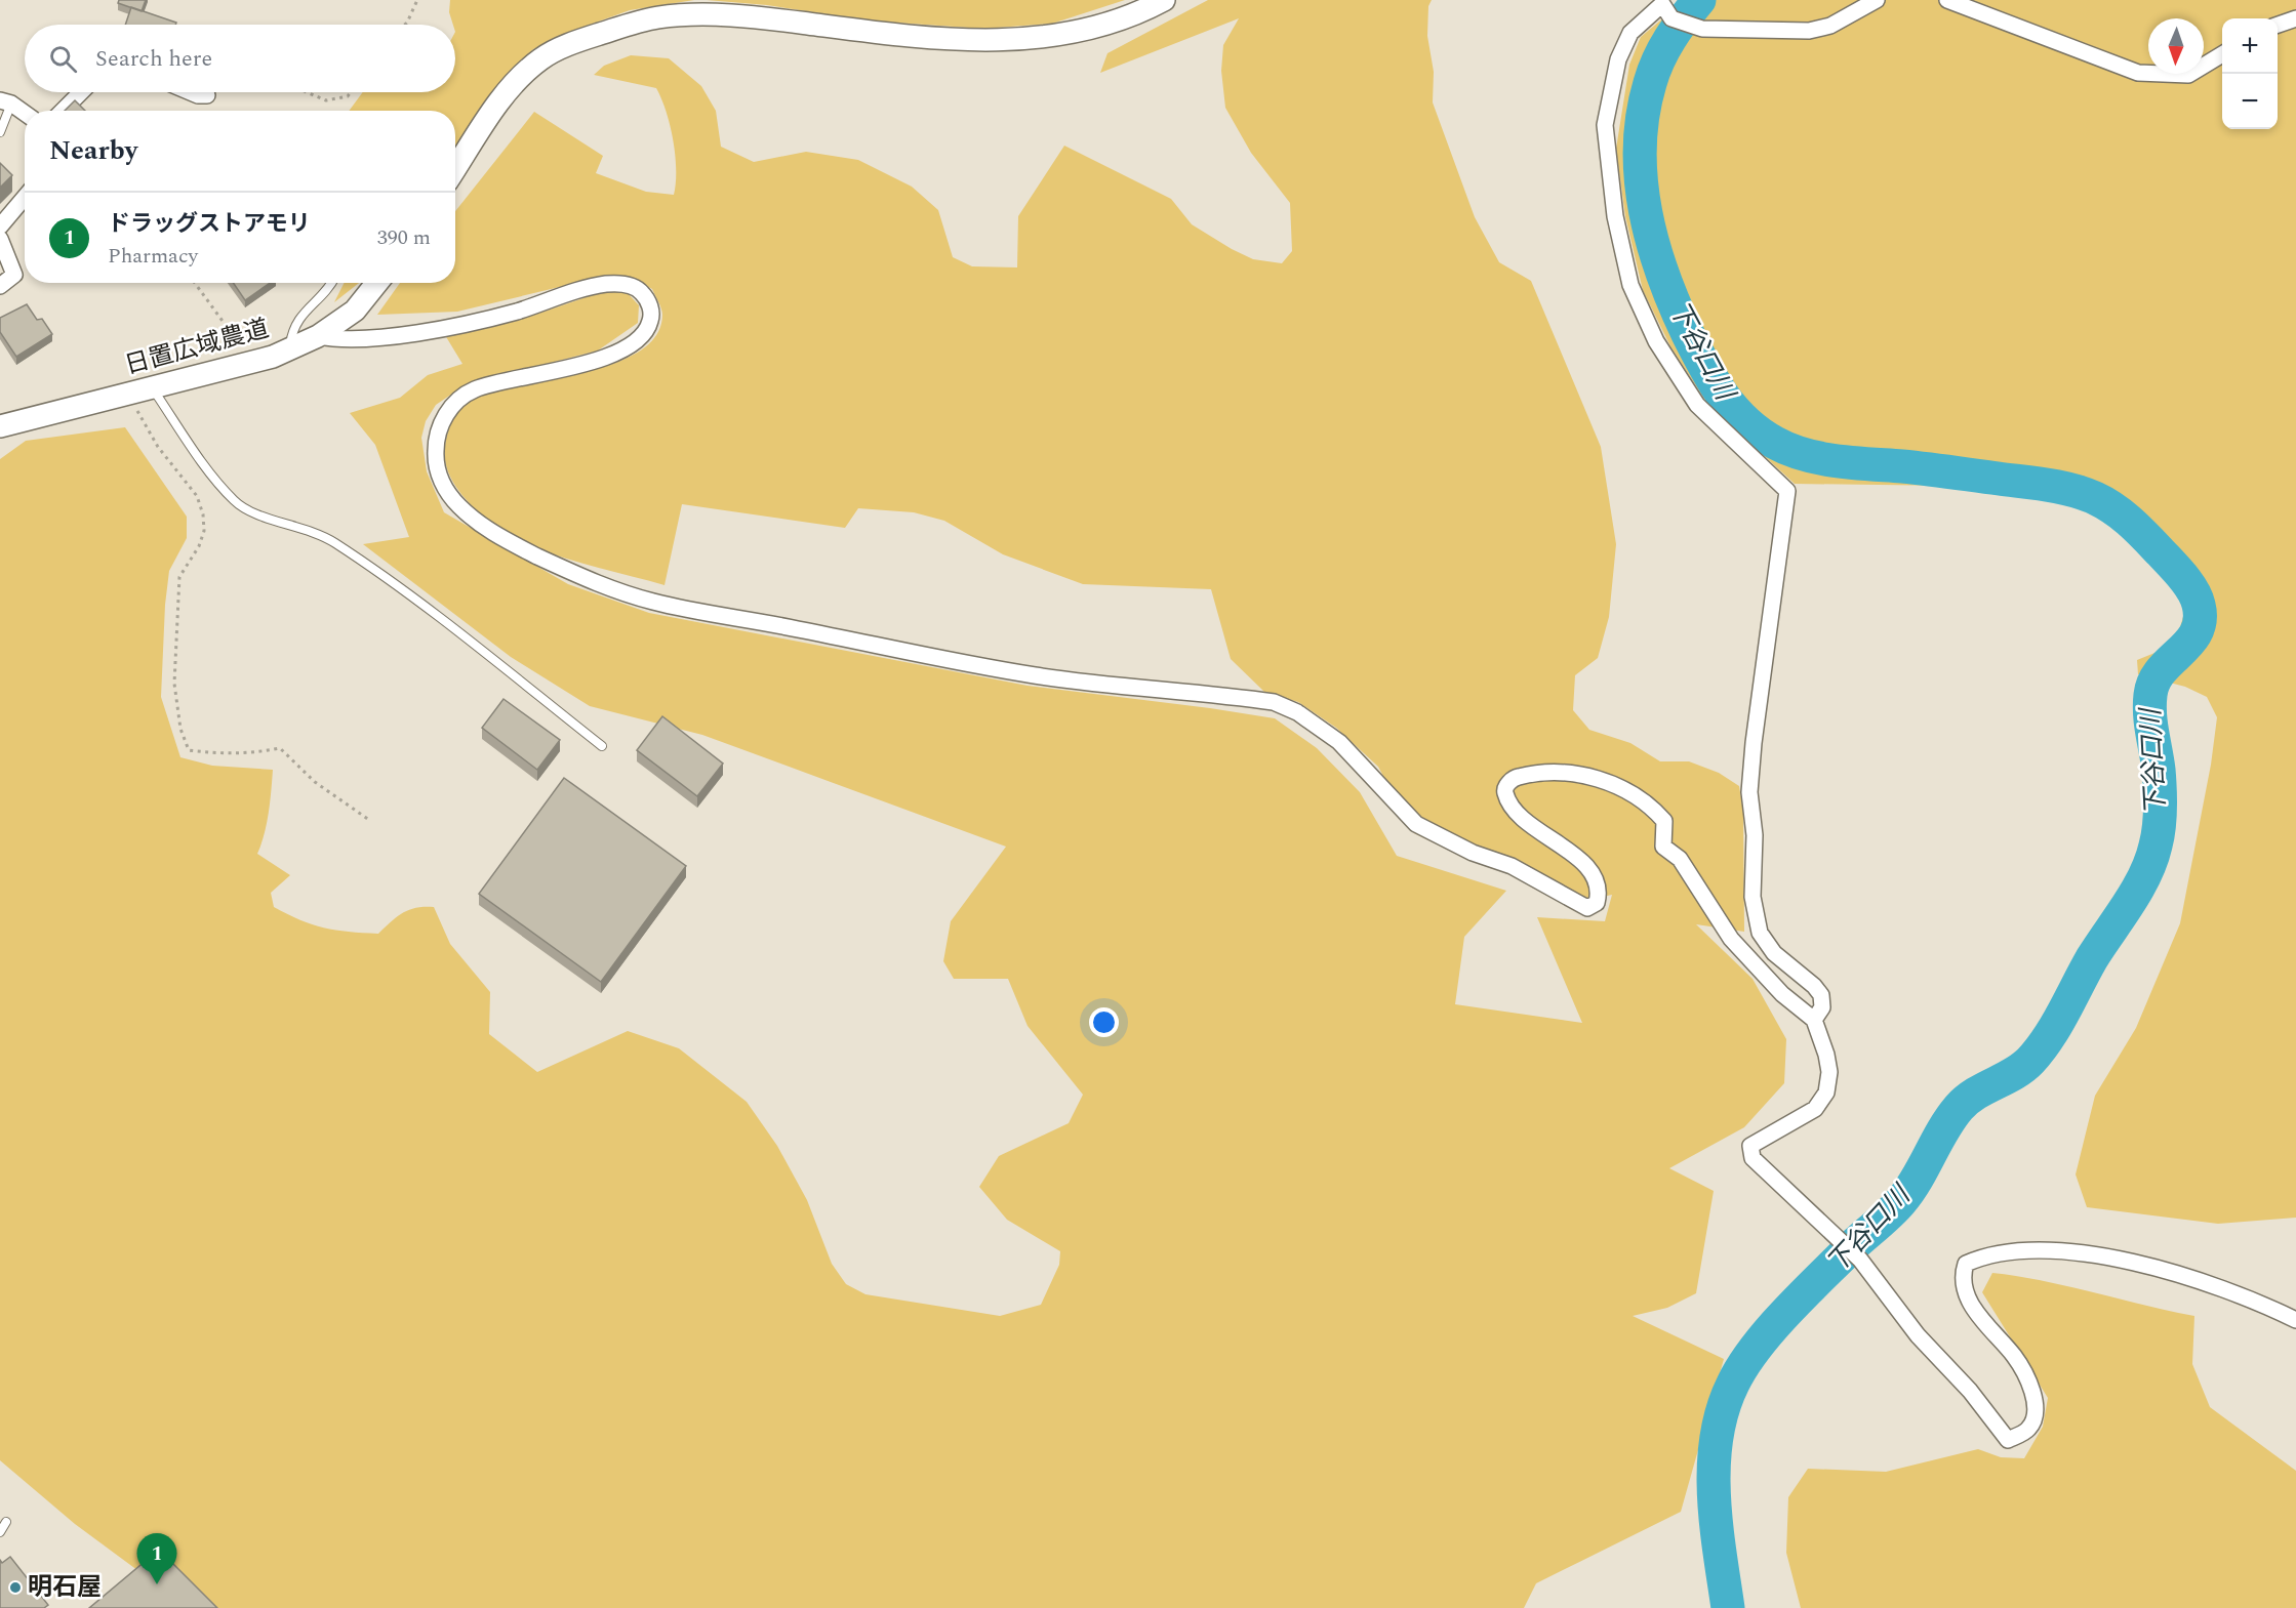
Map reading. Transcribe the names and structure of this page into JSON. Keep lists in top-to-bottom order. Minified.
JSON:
{"streets":{"street":["日置広域農道"]},"water":["下谷口川"],"places":["明石屋"],"north":"bottom","page":{"map_buttons":["+","−"],"search":"Search here","heading":"Nearby","list":[{"mark":"1","name":"ドラッグストアモリ","note":"Pharmacy","value":"390 m"}],"pins":"1"}}
